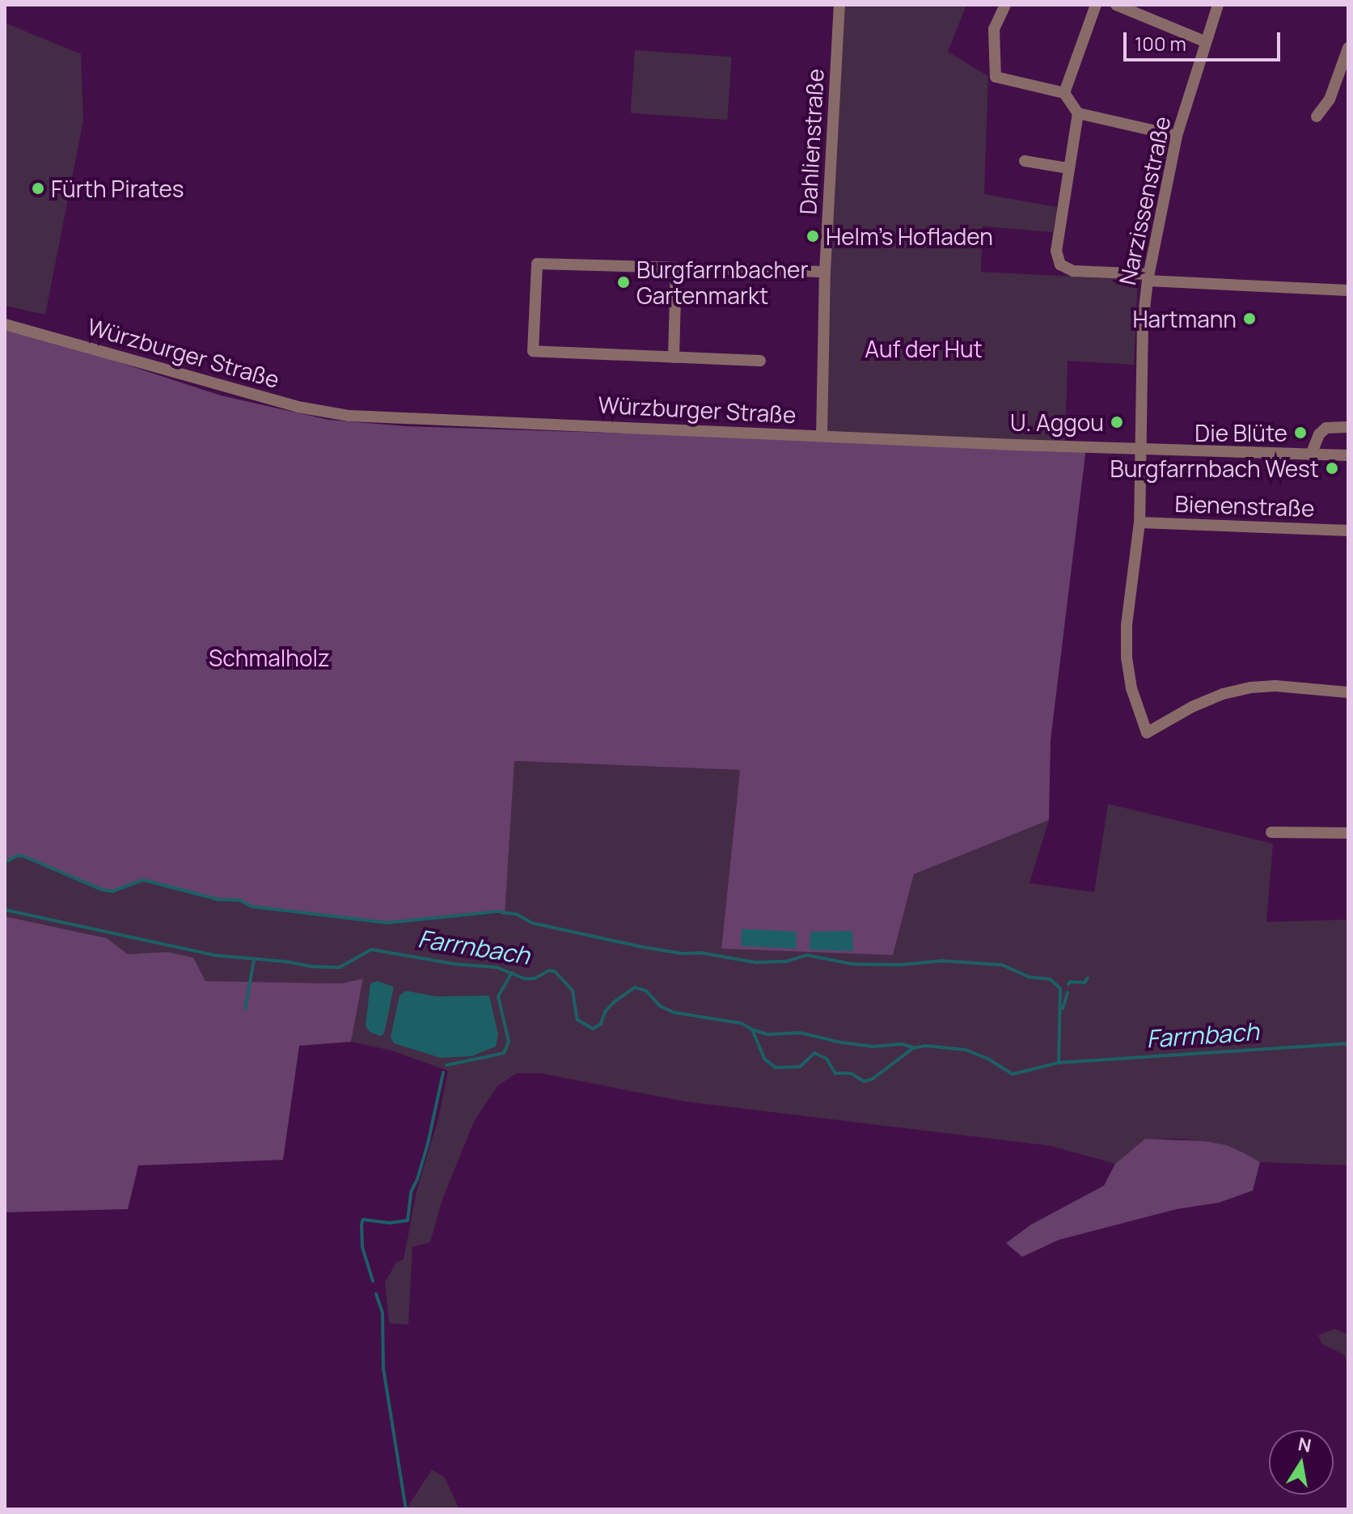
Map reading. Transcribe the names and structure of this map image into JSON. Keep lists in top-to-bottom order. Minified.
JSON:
{"streets":{"street":["Dahlienstraße","Narzissenstraße","Würzburger Straße","Bienenstraße"]},"crossings":[["Dahlienstraße","Würzburger Straße"],["Narzissenstraße","Würzburger Straße"],["Narzissenstraße","Bienenstraße"]],"water":["Farrnbach"],"parks":["Auf der Hut","Schmalholz"],"places":["Fürth Pirates","Helm's Hofladen","Burgfarrnbacher Gartenmarkt","Hartmann","U. Aggou","Die Blüte","Burgfarrnbach West"],"scale_bar":"100 m","north":"top"}
